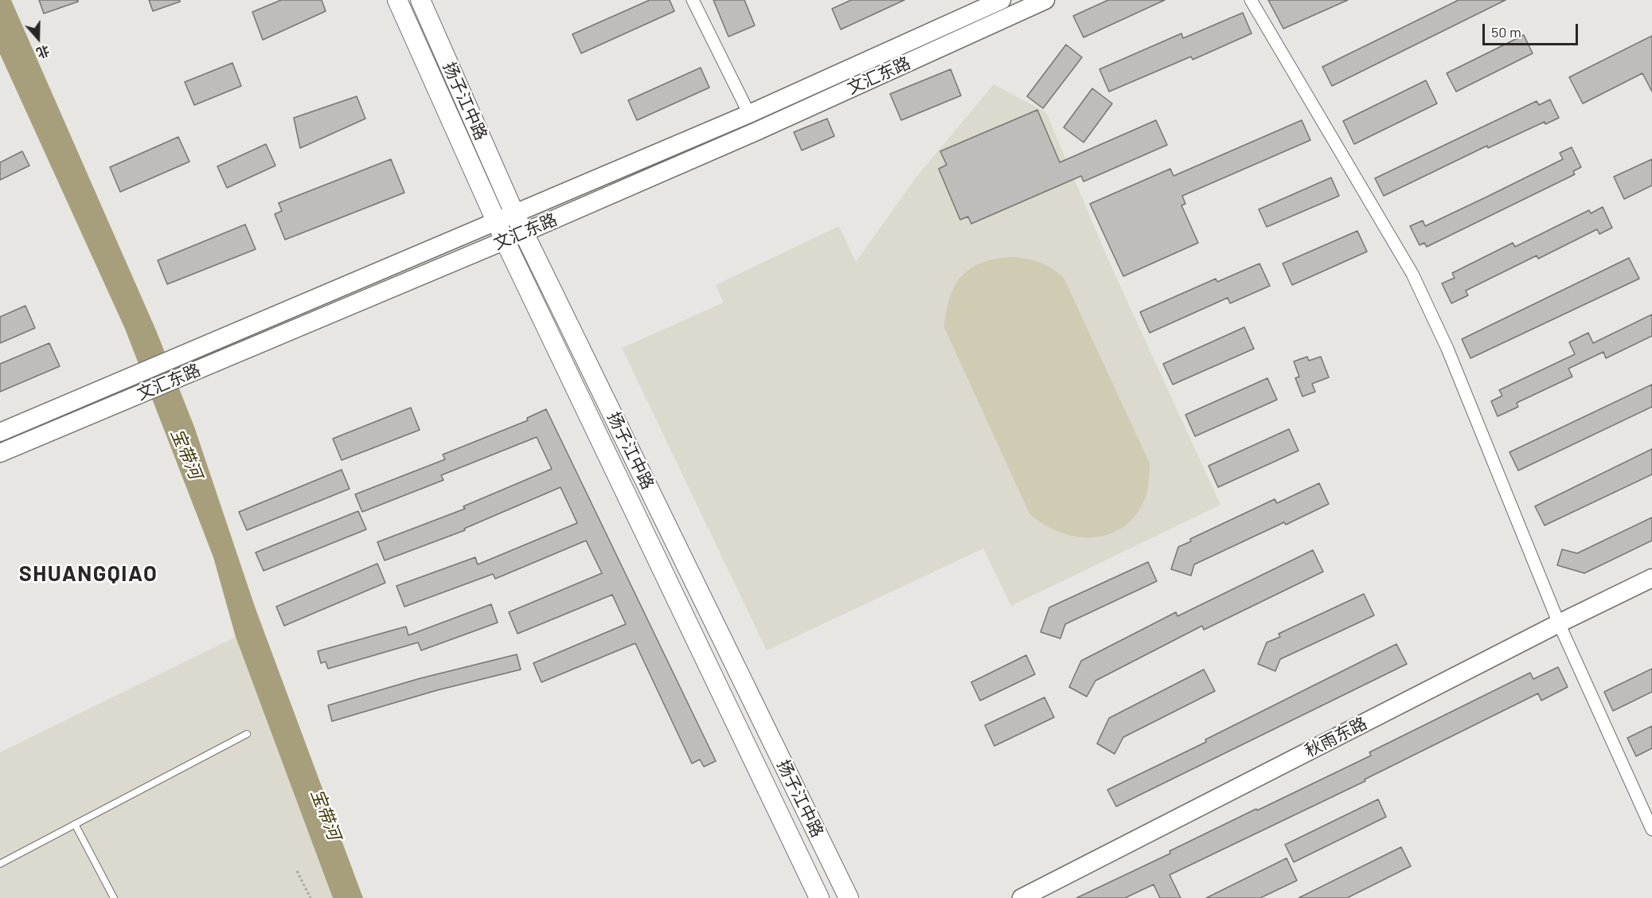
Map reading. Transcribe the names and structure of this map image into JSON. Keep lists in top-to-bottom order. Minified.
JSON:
{"streets":{"main road":["文汇东路","扬子江中路","秋雨东路"]},"crossings":[["文汇东路","扬子江中路"]],"districts":["SHUANGQIAO"],"water":["宝带河"],"scale_bar":"50 m","north":"bottom"}
